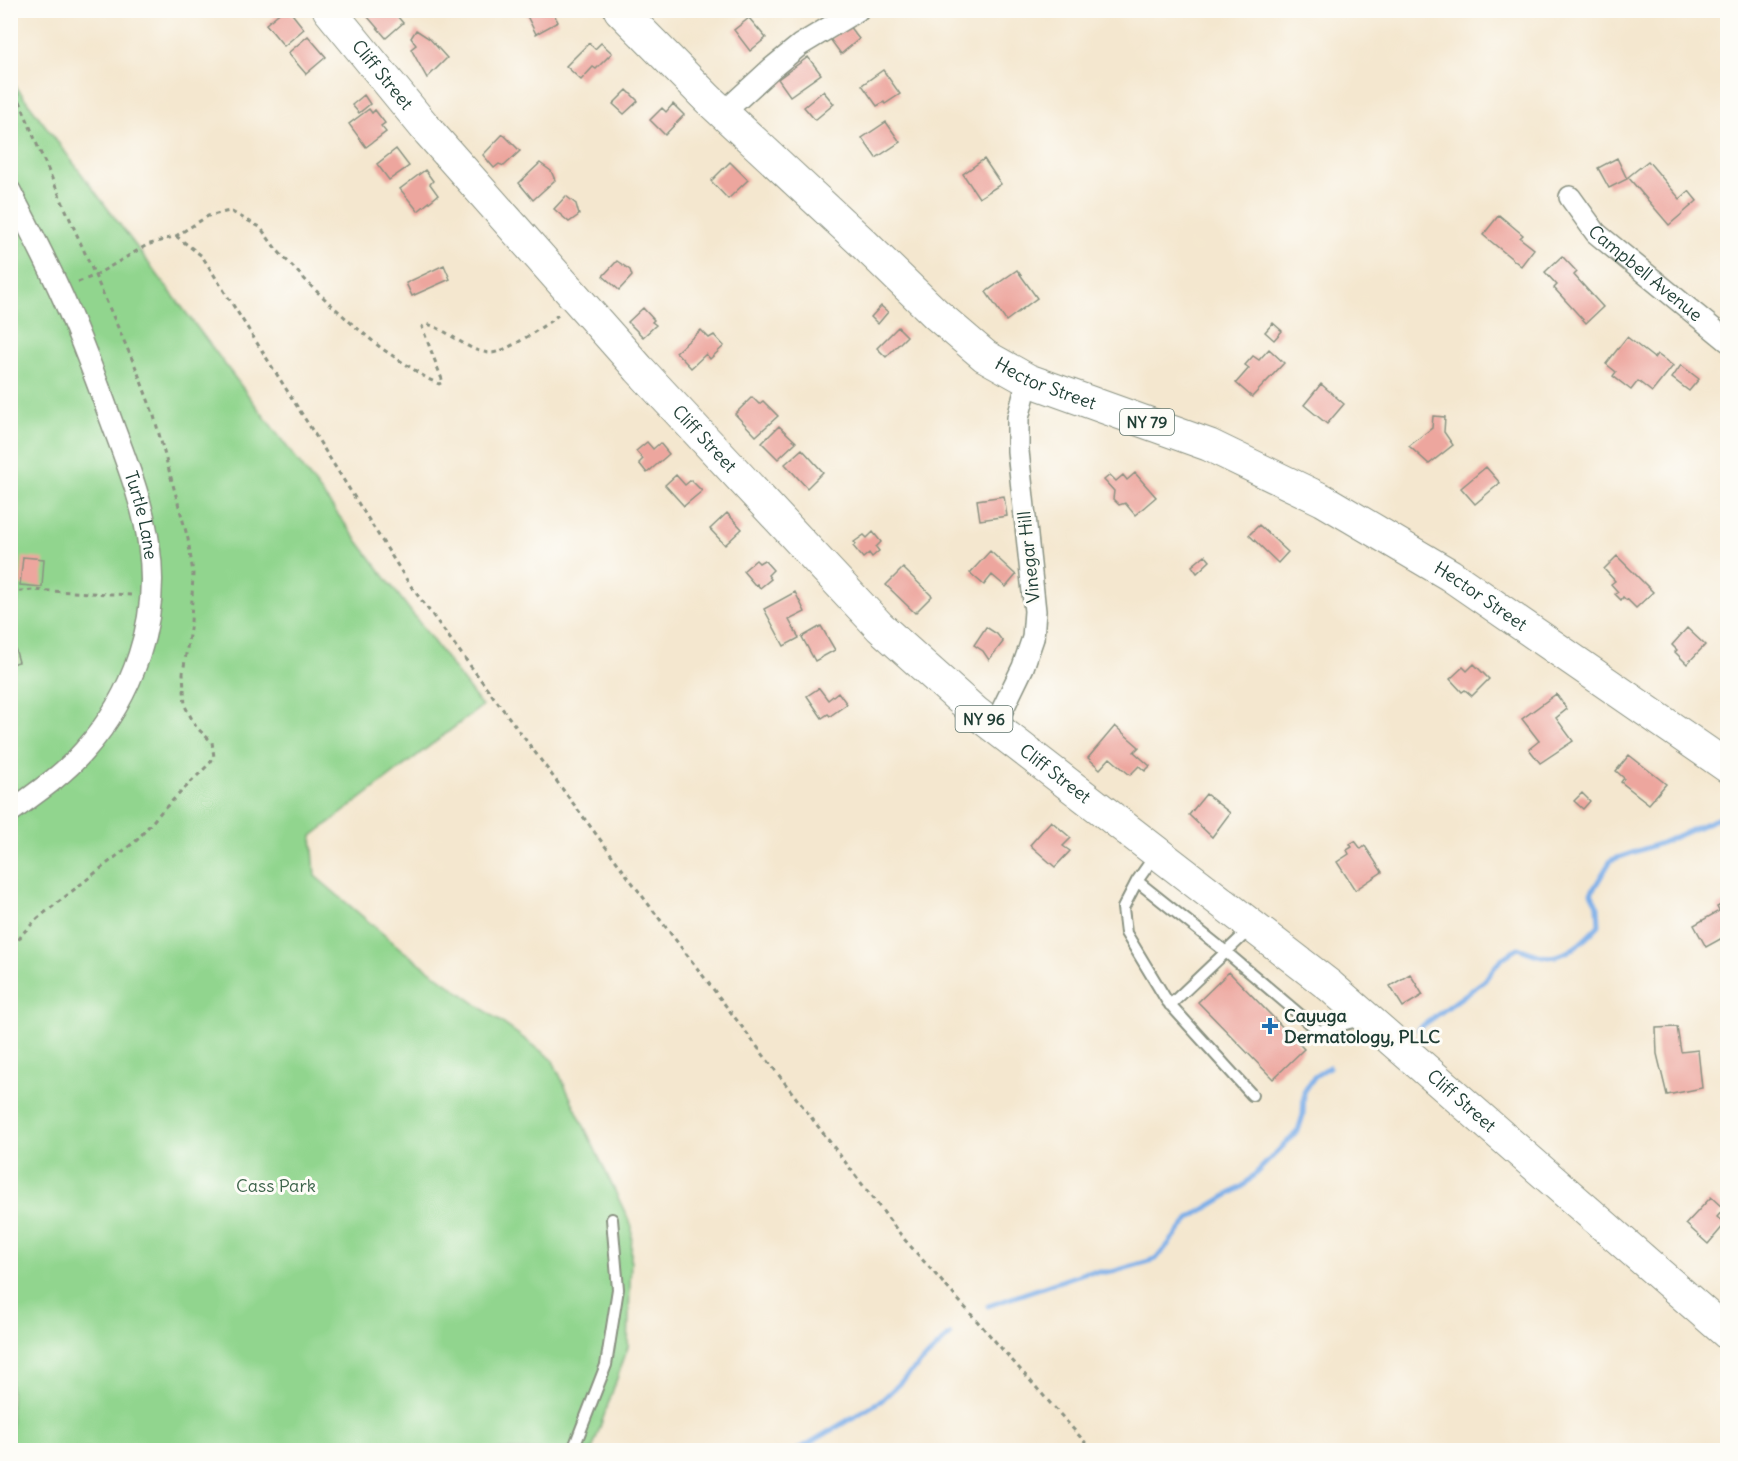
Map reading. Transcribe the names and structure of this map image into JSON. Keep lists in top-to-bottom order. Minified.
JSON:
{"streets":{"main road":["Cliff Street","Hector Street","NY 79","NY 96"],"street":["Campbell Avenue","Turtle Lane","Vinegar Hill"]},"crossings":[["Cliff Street","Vinegar Hill"],["Hector Street","Vinegar Hill"]],"parks":["Cass Park"],"places":{"health":["Cayuga Dermatology, PLLC"]}}
